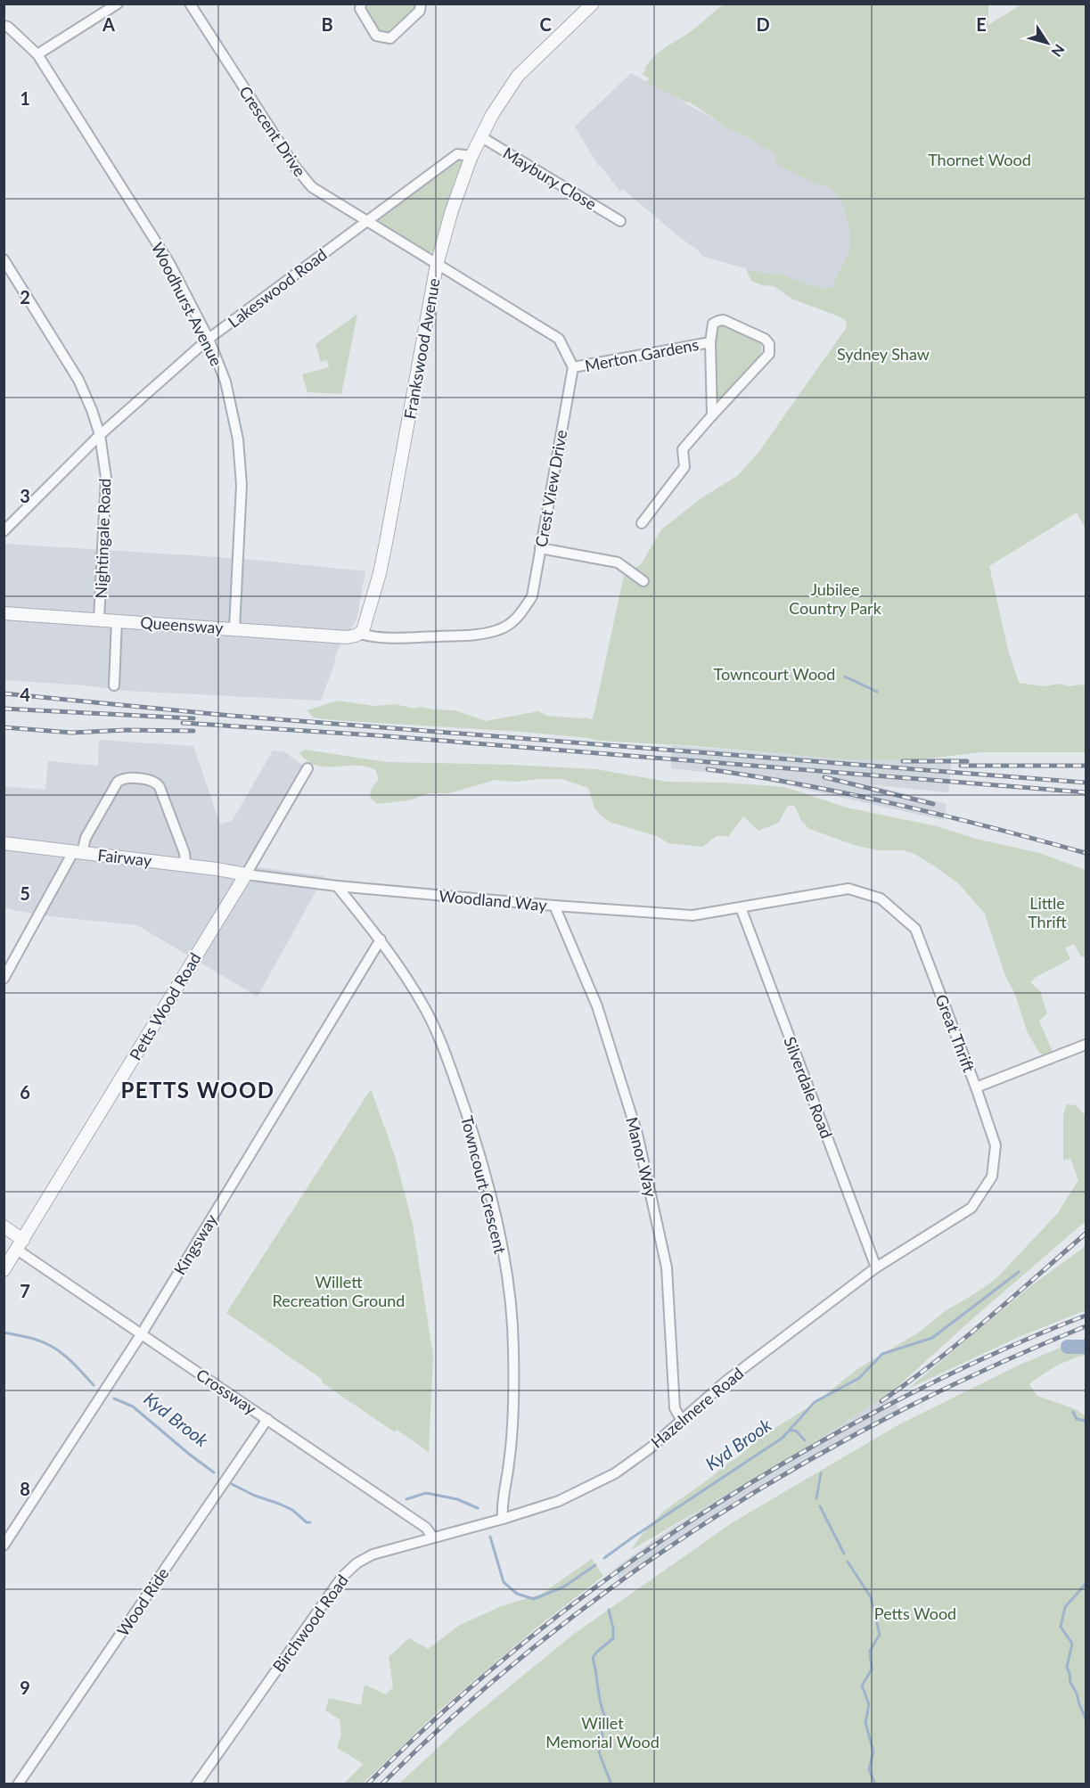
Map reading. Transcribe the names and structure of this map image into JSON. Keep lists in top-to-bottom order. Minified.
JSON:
{"streets":{"street":["Crescent Drive","Maybury Close","Lakeswood Road","Woodhurst Avenue","Frankswood Avenue","Merton Gardens","Crest View Drive","Nightingale Road","Queensway","Fairway","Woodland Way","Petts Wood Road","Great Thrift","Silverdale Road","Manor Way","Towncourt Crescent","Kingsway","Crossway","Hazelmere Road","Wood Ride","Birchwood Road"]},"crossings":[["Crescent Drive","Lakeswood Road"],["Crescent Drive","Frankswood Avenue"],["Maybury Close","Frankswood Avenue"],["Lakeswood Road","Woodhurst Avenue"],["Lakeswood Road","Frankswood Avenue"],["Lakeswood Road","Nightingale Road"],["Woodhurst Avenue","Queensway"],["Frankswood Avenue","Crest View Drive"],["Frankswood Avenue","Queensway"],["Merton Gardens","Crest View Drive"],["Crest View Drive","Queensway"],["Nightingale Road","Queensway"],["Fairway","Woodland Way"],["Fairway","Petts Wood Road"],["Woodland Way","Petts Wood Road"],["Woodland Way","Great Thrift"],["Woodland Way","Silverdale Road"],["Woodland Way","Manor Way"],["Woodland Way","Towncourt Crescent"],["Petts Wood Road","Crossway"],["Great Thrift","Silverdale Road"],["Great Thrift","Hazelmere Road"],["Silverdale Road","Hazelmere Road"],["Manor Way","Hazelmere Road"],["Towncourt Crescent","Kingsway"],["Towncourt Crescent","Hazelmere Road"],["Towncourt Crescent","Birchwood Road"],["Kingsway","Crossway"],["Crossway","Wood Ride"],["Crossway","Birchwood Road"],["Hazelmere Road","Birchwood Road"]],"districts":["PETTS WOOD"],"water":["Kyd Brook"],"parks":["Thornet Wood","Sydney Shaw","Jubilee Country Park","Towncourt Wood","Little Thrift","Willett Recreation Ground","Petts Wood","Willet Memorial Wood"],"north":"bottom right","grid":{"columns":["A","B","C","D","E"],"rows":["1","2","3","4","5","6","7","8","9"]}}
